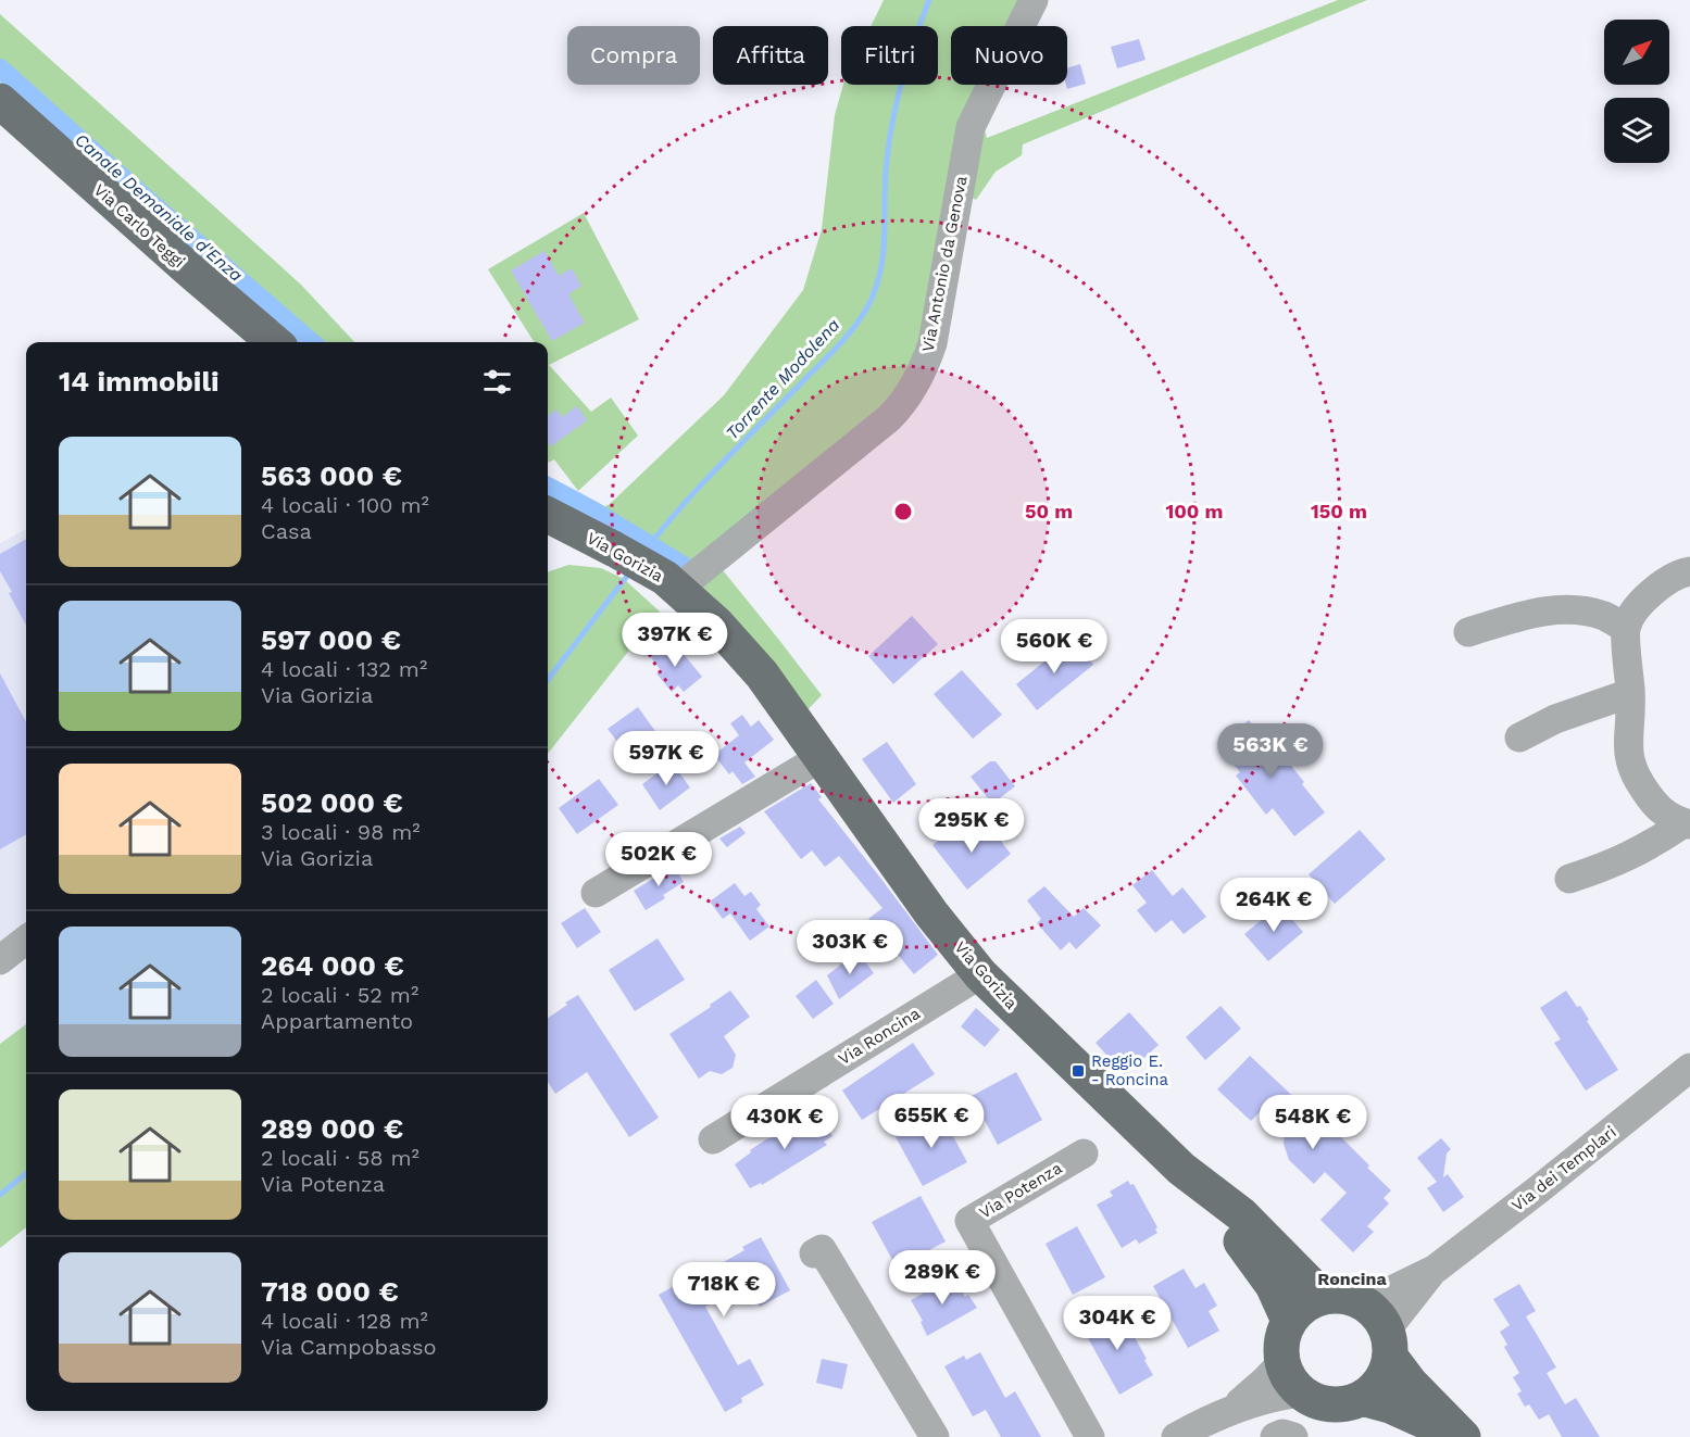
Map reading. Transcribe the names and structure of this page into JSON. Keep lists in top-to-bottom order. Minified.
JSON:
{"streets":{"main road":["Via Carlo Teggi","Via Gorizia"],"street":["Via Antonio da Genova","Via Roncina","Via dei Templari","Via Potenza"]},"crossings":[["Via Antonio da Genova","Via Gorizia"],["Via Gorizia","Via Roncina"]],"districts":["Roncina"],"water":["Canale Demaniale d'Enza","Torrente Modolena"],"places":{"transit":["Reggio E. - Roncina"]},"north":"top right","page":{"chip":["Compra","Affitta","Filtri","Nuovo"],"heading":"14 immobili","list":[{"name":"563 000 €","note":"4 locali · 100 m² · Casa"},{"name":"597 000 €","note":"4 locali · 132 m² · Via Gorizia"},{"name":"502 000 €","note":"3 locali · 98 m² · Via Gorizia"},{"name":"264 000 €","note":"2 locali · 52 m² · Appartamento"},{"name":"289 000 €","note":"2 locali · 58 m² · Via Potenza"},{"name":"718 000 €","note":"4 locali · 128 m² · Via Campobasso"}],"price":["397K €","560K €","563K €","597K €","295K €","502K €","264K €","303K €","655K €","430K €","548K €","289K €","718K €","304K €"]},"rings":["50 m","100 m","150 m"]}
